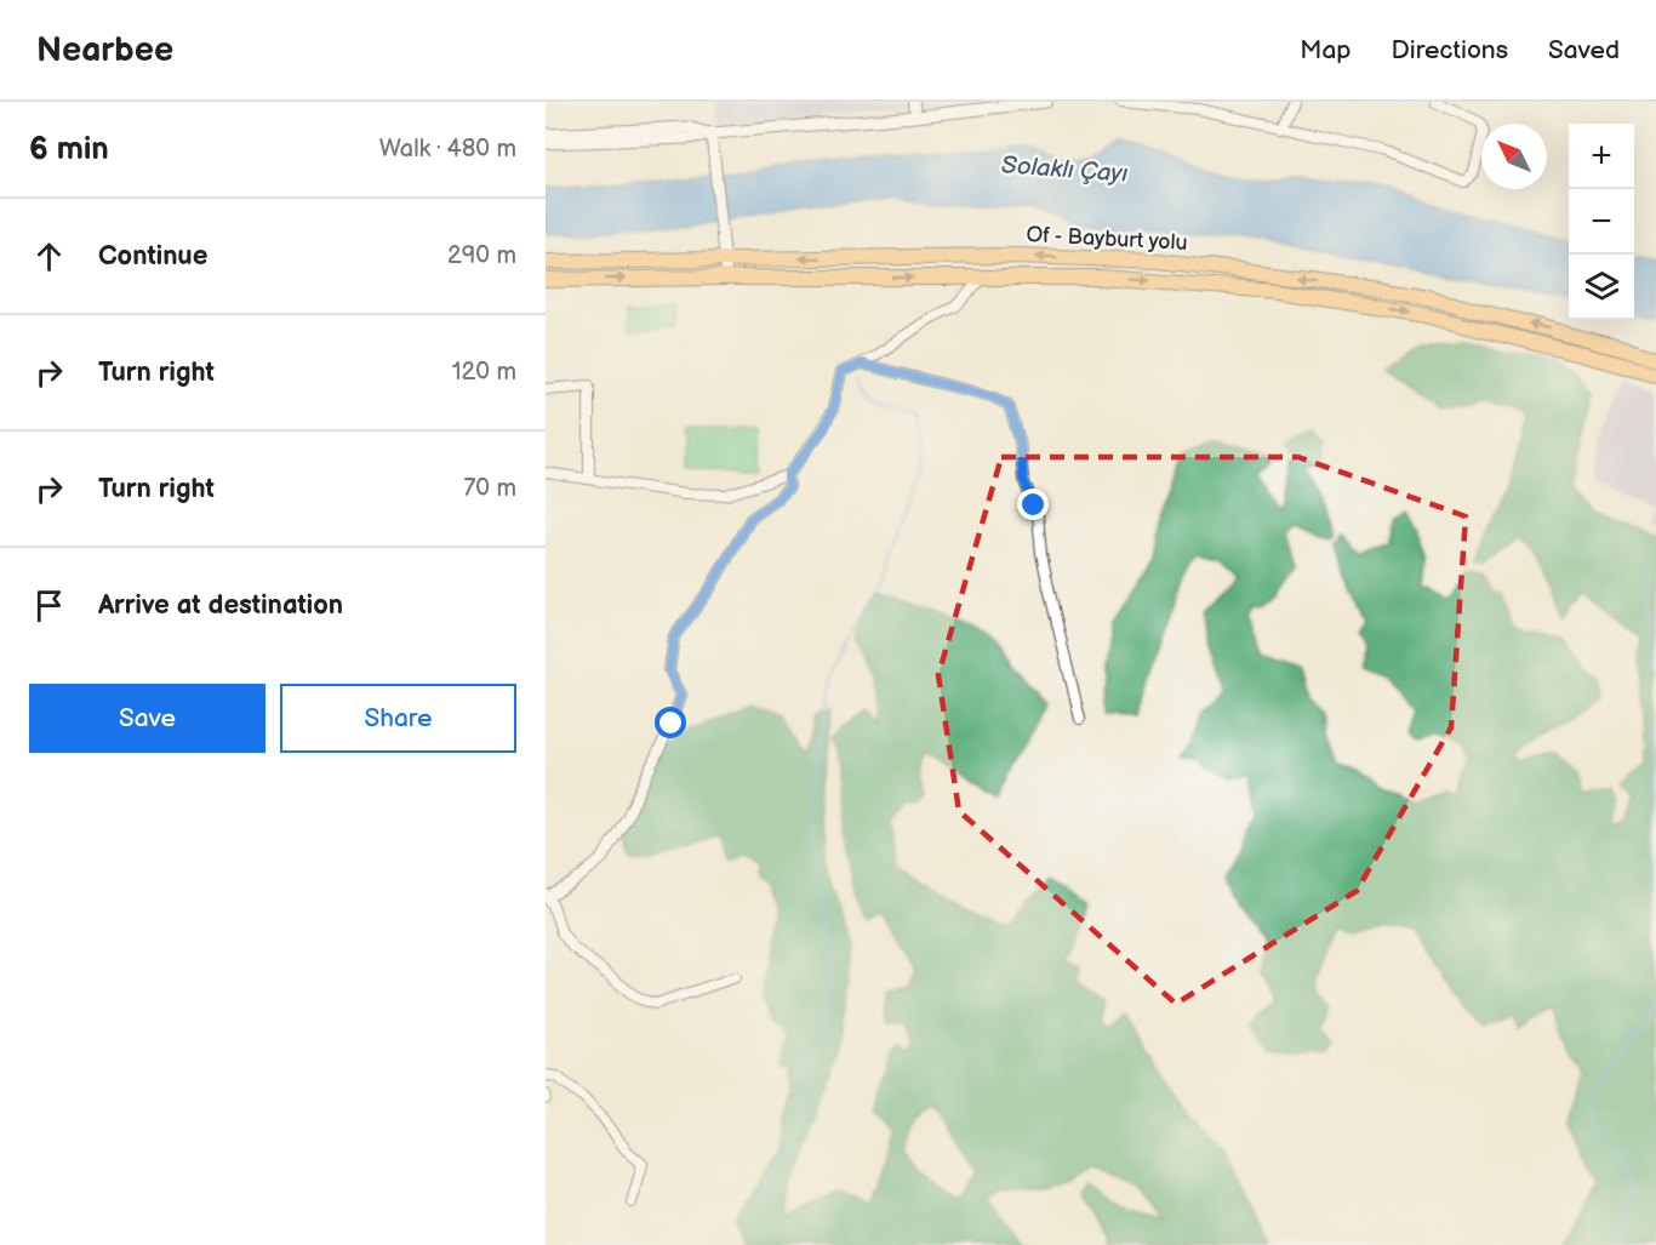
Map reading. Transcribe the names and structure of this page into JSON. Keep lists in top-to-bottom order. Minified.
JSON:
{"streets":{"highway":["Of - Bayburt yolu"]},"water":["Solaklı Çayı"],"north":"top left","page":{"header":"Nearbee","nav":["Map","Directions","Saved"],"heading":["6 min","Walk · 480 m"],"map_buttons":["+","−"],"list":[["Continue","290 m"],["Turn right","120 m"],["Turn right","70 m"],"Arrive at destination"],"buttons":["Save","Share"]}}
